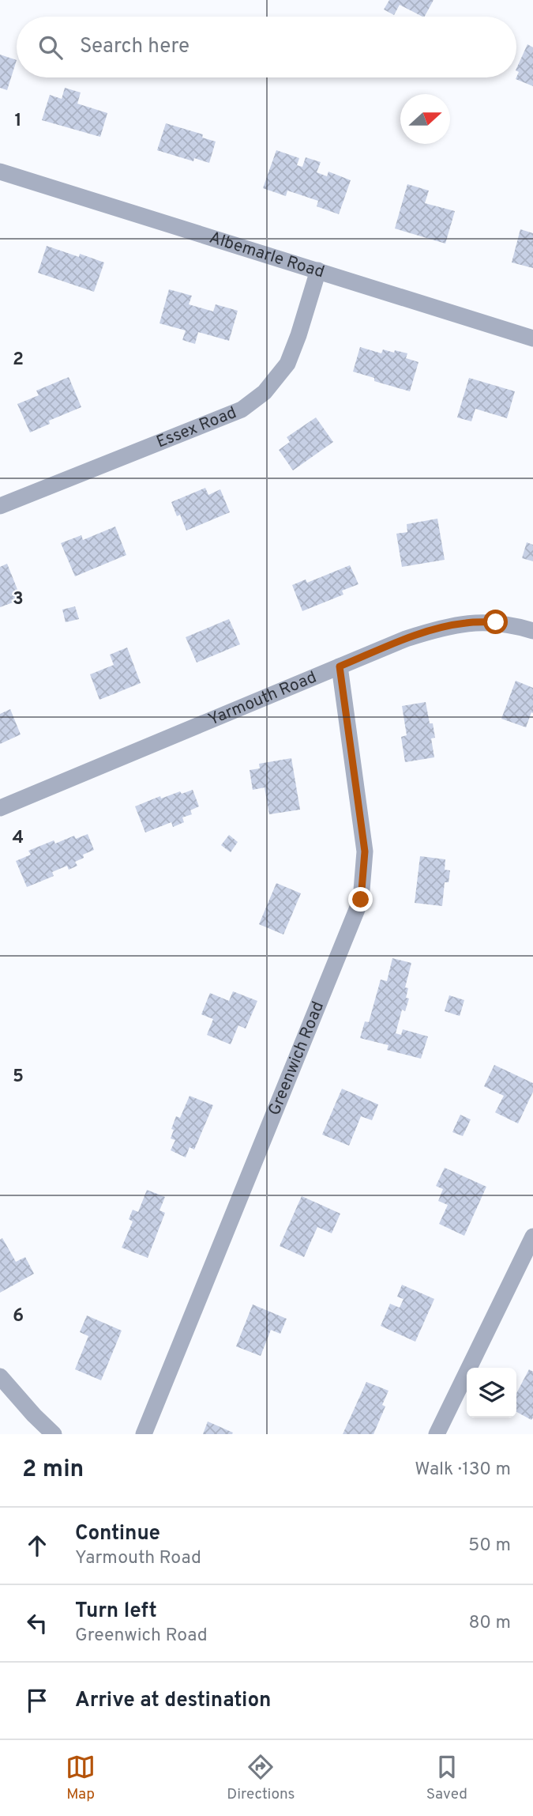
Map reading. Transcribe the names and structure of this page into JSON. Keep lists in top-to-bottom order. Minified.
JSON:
{"streets":{"street":["Albemarle Road","Essex Road","Yarmouth Road","Greenwich Road"]},"crossings":[["Albemarle Road","Essex Road"],["Yarmouth Road","Greenwich Road"]],"north":"right","page":{"search":"Search here","heading":["2 min","Walk · 130 m"],"list":[["Continue","Yarmouth Road","50 m"],["Turn left","Greenwich Road","80 m"],"Arrive at destination"],"nav":["Map","Directions","Saved"]},"grid":{"rows":["1","2","3","4","5","6"]}}
